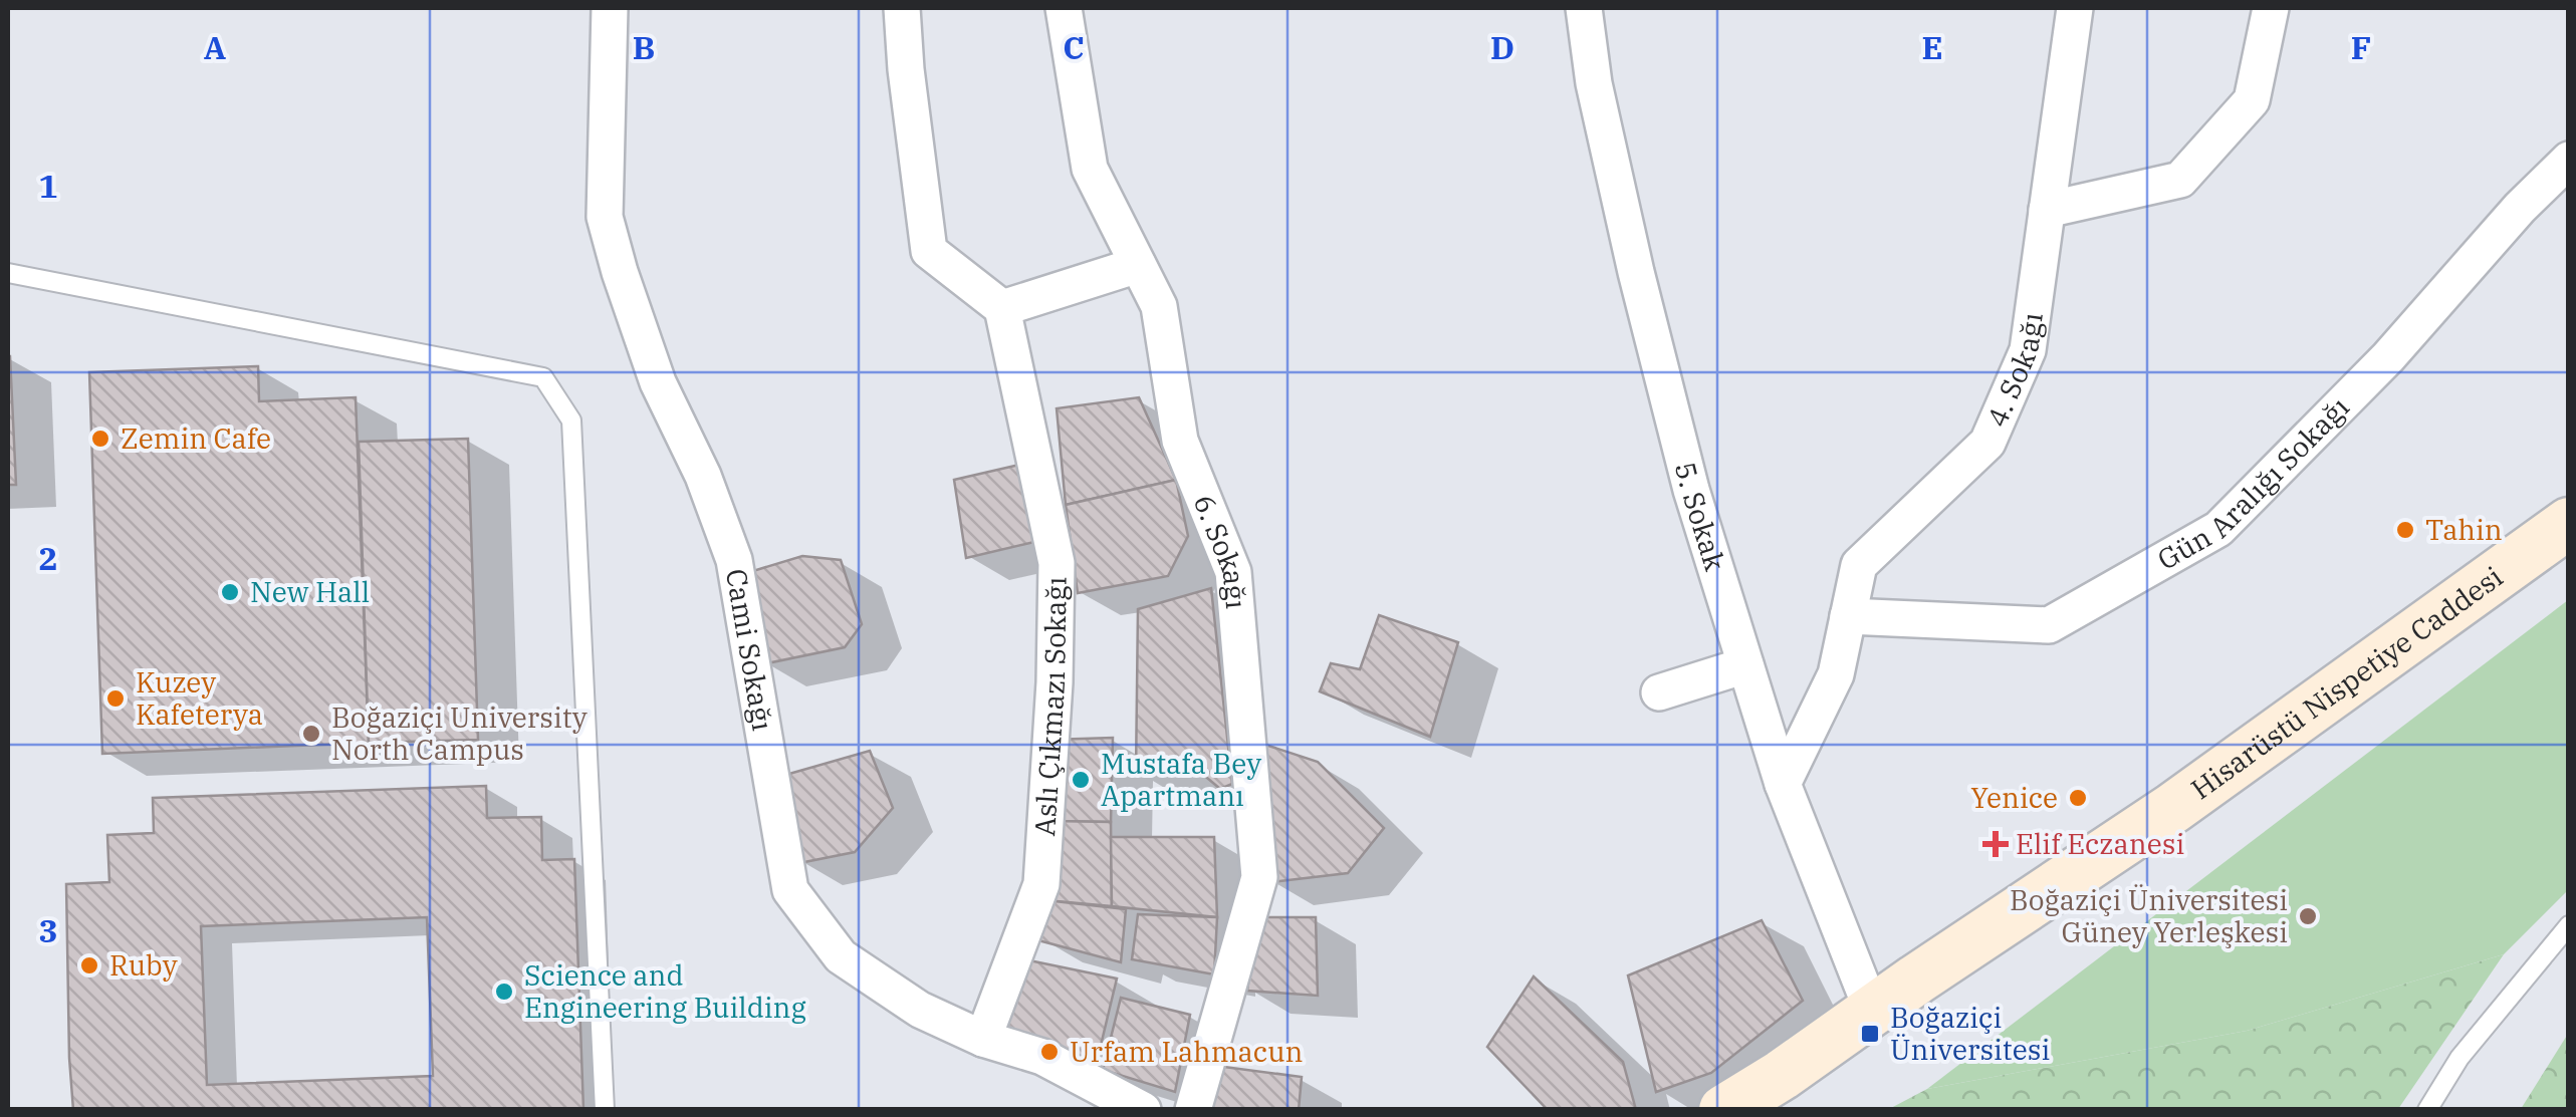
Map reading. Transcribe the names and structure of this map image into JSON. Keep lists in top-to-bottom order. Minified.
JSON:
{"streets":{"main road":["Hisarüstü Nispetiye Caddesi"],"street":["4. Sokağı","Gün Aralığı Sokağı","5. Sokak","6. Sokağı","Cami Sokağı","Aslı Çıkmazı Sokağı"]},"crossings":[["4. Sokağı","Gün Aralığı Sokağı"],["4. Sokağı","5. Sokak"],["5. Sokak","Hisarüstü Nispetiye Caddesi"],["Cami Sokağı","Aslı Çıkmazı Sokağı"]],"places":{"other":["Zemin Cafe","Tahin","New Hall","Kuzey Kafeterya","Boğaziçi University North Campus","Mustafa Bey Apartmanı","Yenice","Boğaziçi Üniversitesi Güney Yerleşkesi","Ruby","Science and Engineering Building","Urfam Lahmacun"],"health":["Elif Eczanesi"],"transit":["Boğaziçi Üniversitesi"]},"grid":{"columns":["A","B","C","D","E","F"],"rows":["1","2","3"]}}
